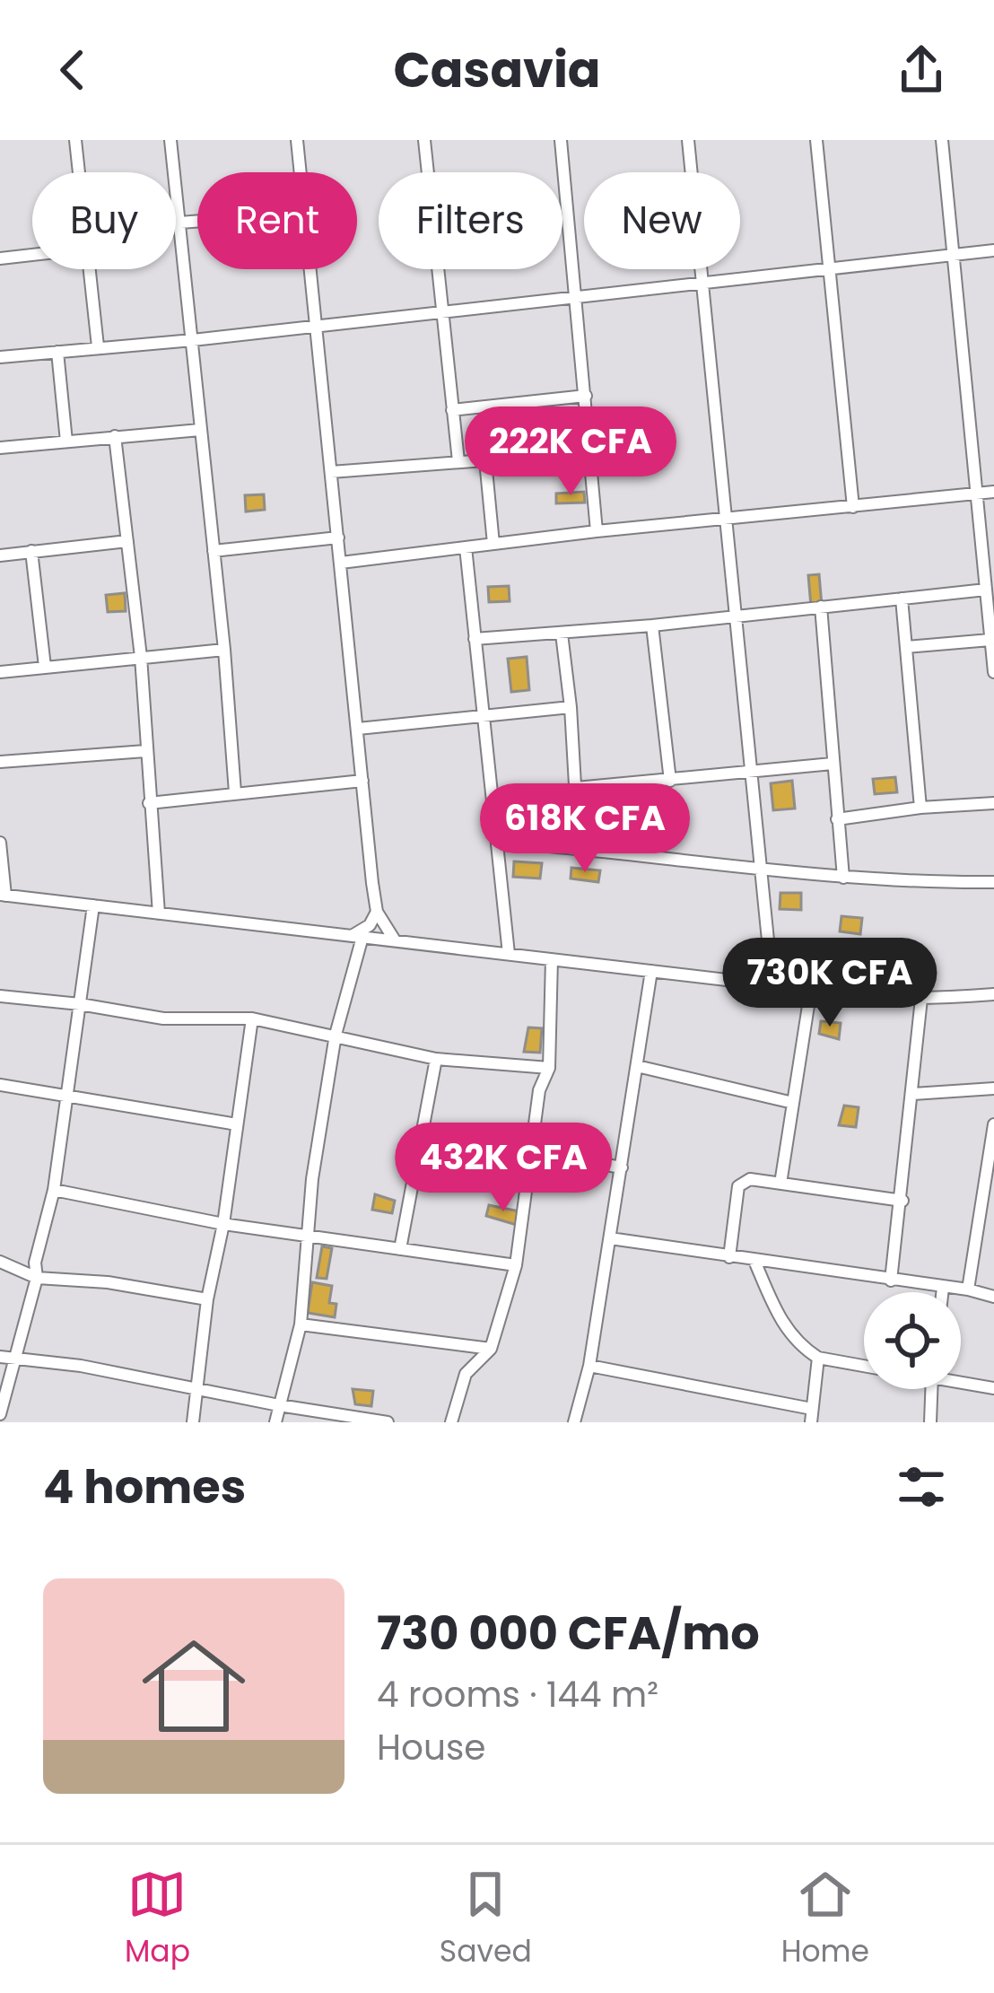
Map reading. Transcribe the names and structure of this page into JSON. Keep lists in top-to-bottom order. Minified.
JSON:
{"page":{"header":"Casavia","chip":["Buy","Rent","Filters","New"],"price":["222K CFA","618K CFA","730K CFA","432K CFA"],"heading":"4 homes","list":[{"name":"730 000 CFA/mo","note":"4 rooms · 144 m² · House"}],"tabs":["Map","Saved","Home"]}}
